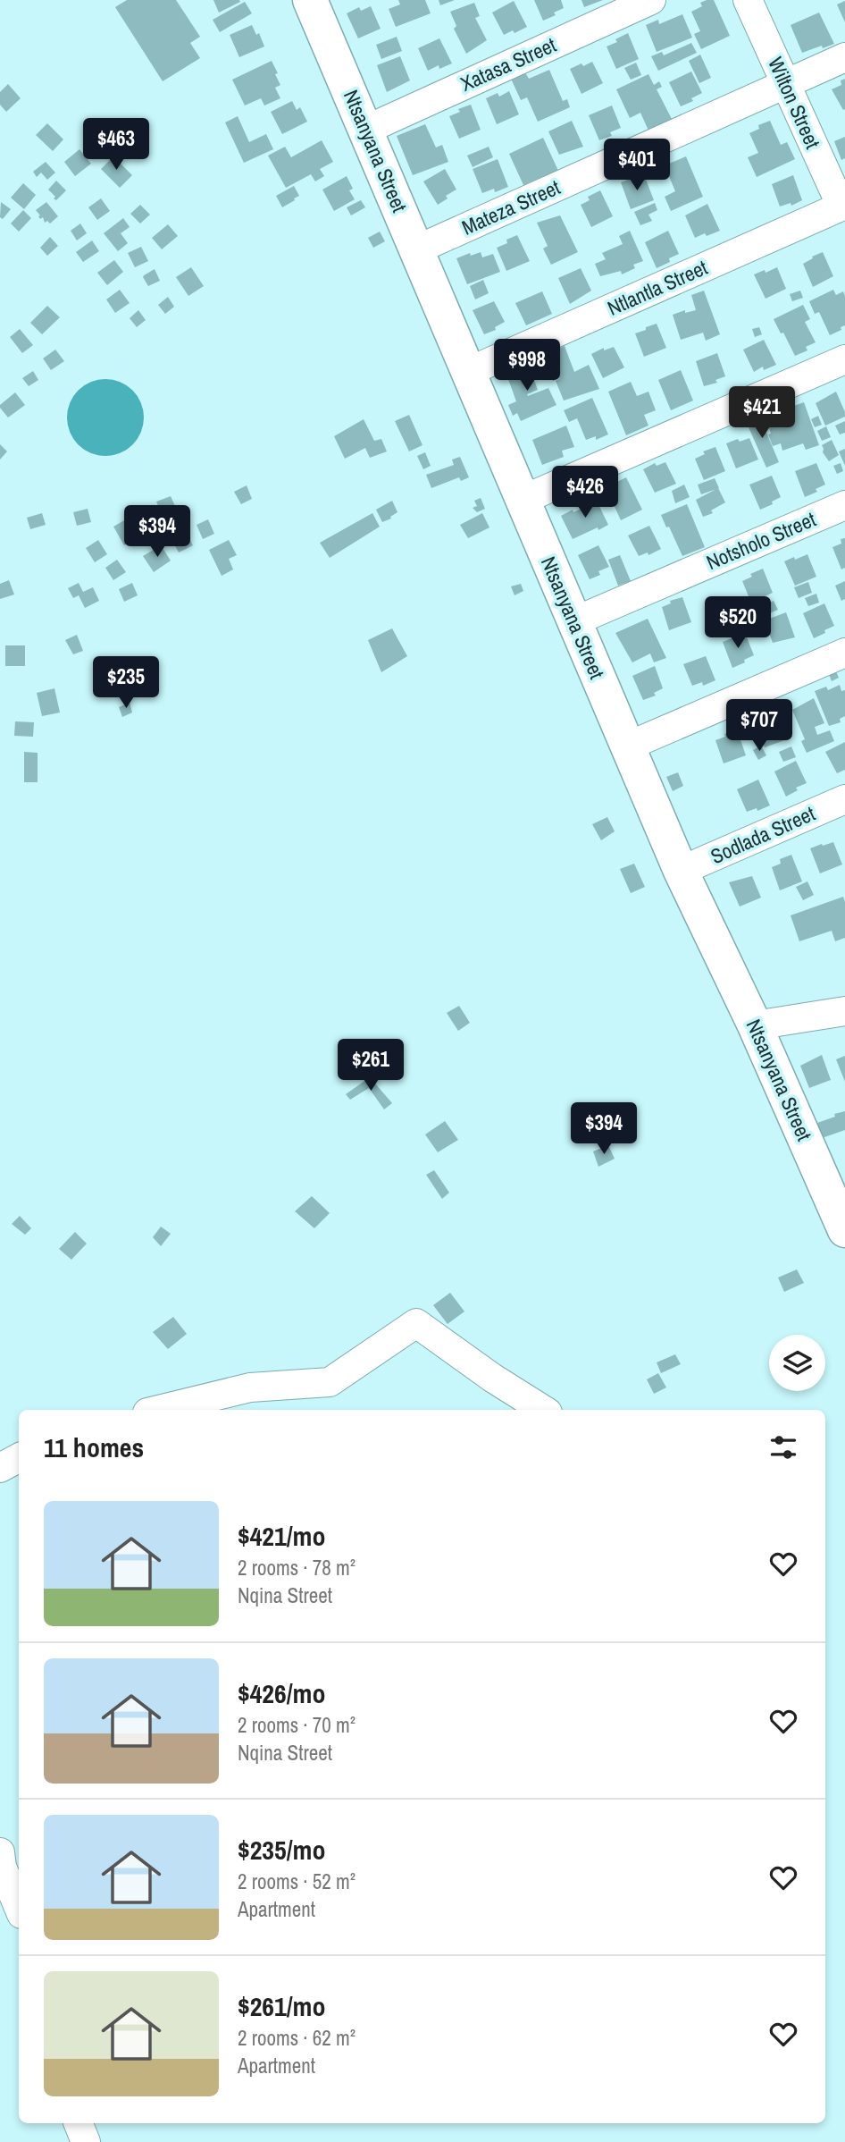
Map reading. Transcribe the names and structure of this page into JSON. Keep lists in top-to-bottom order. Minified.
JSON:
{"streets":{"street":["Xatasa Street","Wilton Street","Ntsanyana Street","Mateza Street","Ntlantla Street","Notsholo Street","Sodlada Street"]},"crossings":[["Xatasa Street","Ntsanyana Street"],["Wilton Street","Mateza Street"],["Wilton Street","Ntlantla Street"],["Ntsanyana Street","Mateza Street"],["Ntsanyana Street","Ntlantla Street"],["Ntsanyana Street","Notsholo Street"],["Ntsanyana Street","Sodlada Street"]],"page":{"price":["$463","$401","$998","$421","$426","$394","$520","$235","$707","$261","$394"],"heading":"11 homes","list":[{"name":"$421/mo","note":"2 rooms · 78 m² · Nqina Street"},{"name":"$426/mo","note":"2 rooms · 70 m² · Nqina Street"},{"name":"$235/mo","note":"2 rooms · 52 m² · Apartment"},{"name":"$261/mo","note":"2 rooms · 62 m² · Apartment"}]}}
